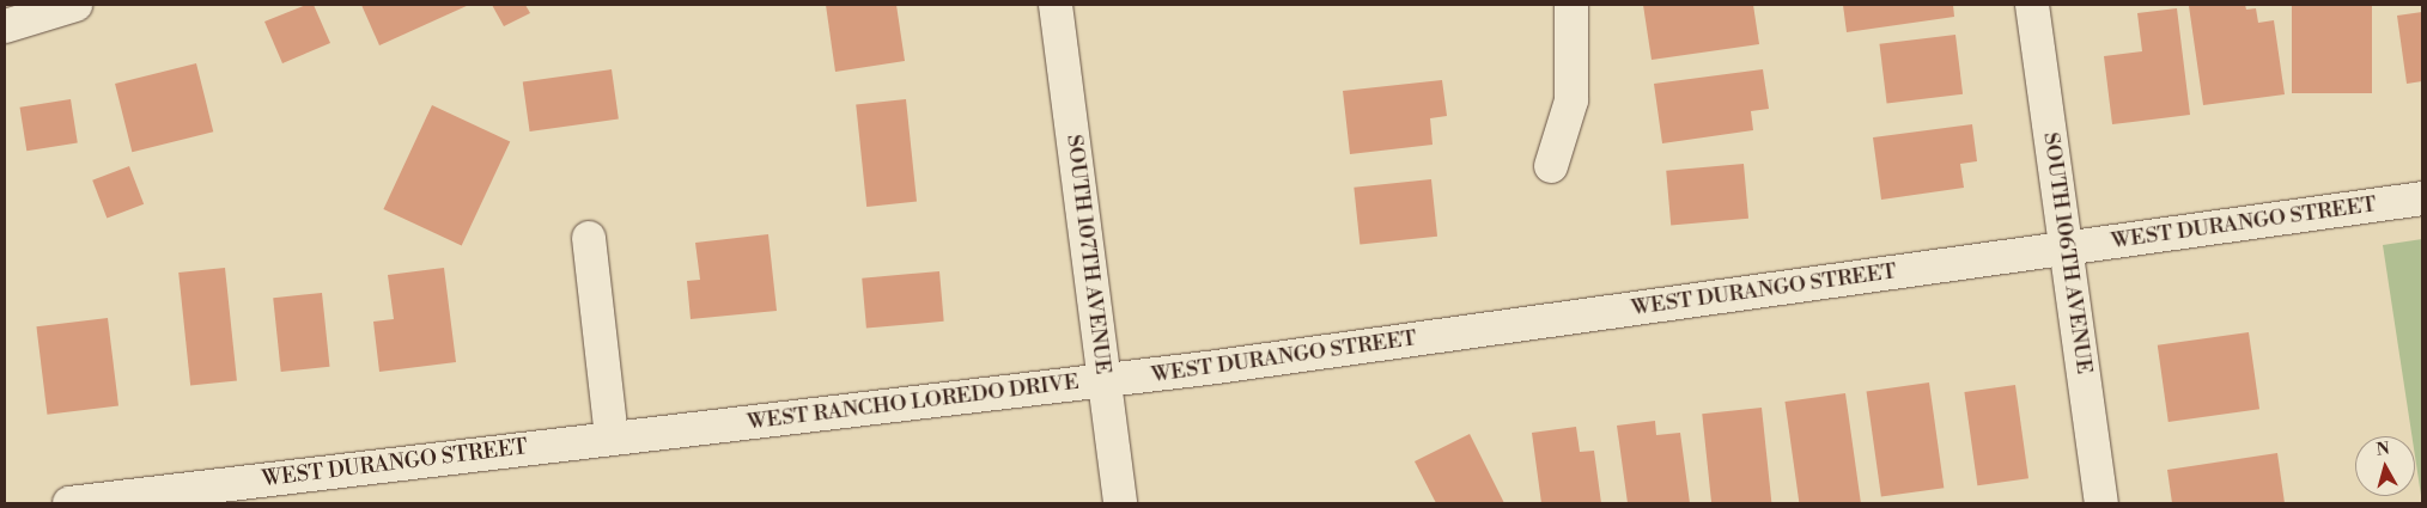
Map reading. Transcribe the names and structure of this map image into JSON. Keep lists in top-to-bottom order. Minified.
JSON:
{"streets":{"street":["WEST DURANGO STREET","SOUTH 106TH AVENUE","SOUTH 107TH AVENUE","WEST RANCHO LOREDO DRIVE"]},"crossings":[["WEST DURANGO STREET","SOUTH 106TH AVENUE"],["WEST DURANGO STREET","SOUTH 107TH AVENUE"],["WEST DURANGO STREET","WEST RANCHO LOREDO DRIVE"],["SOUTH 107TH AVENUE","WEST RANCHO LOREDO DRIVE"]],"north":"top"}
